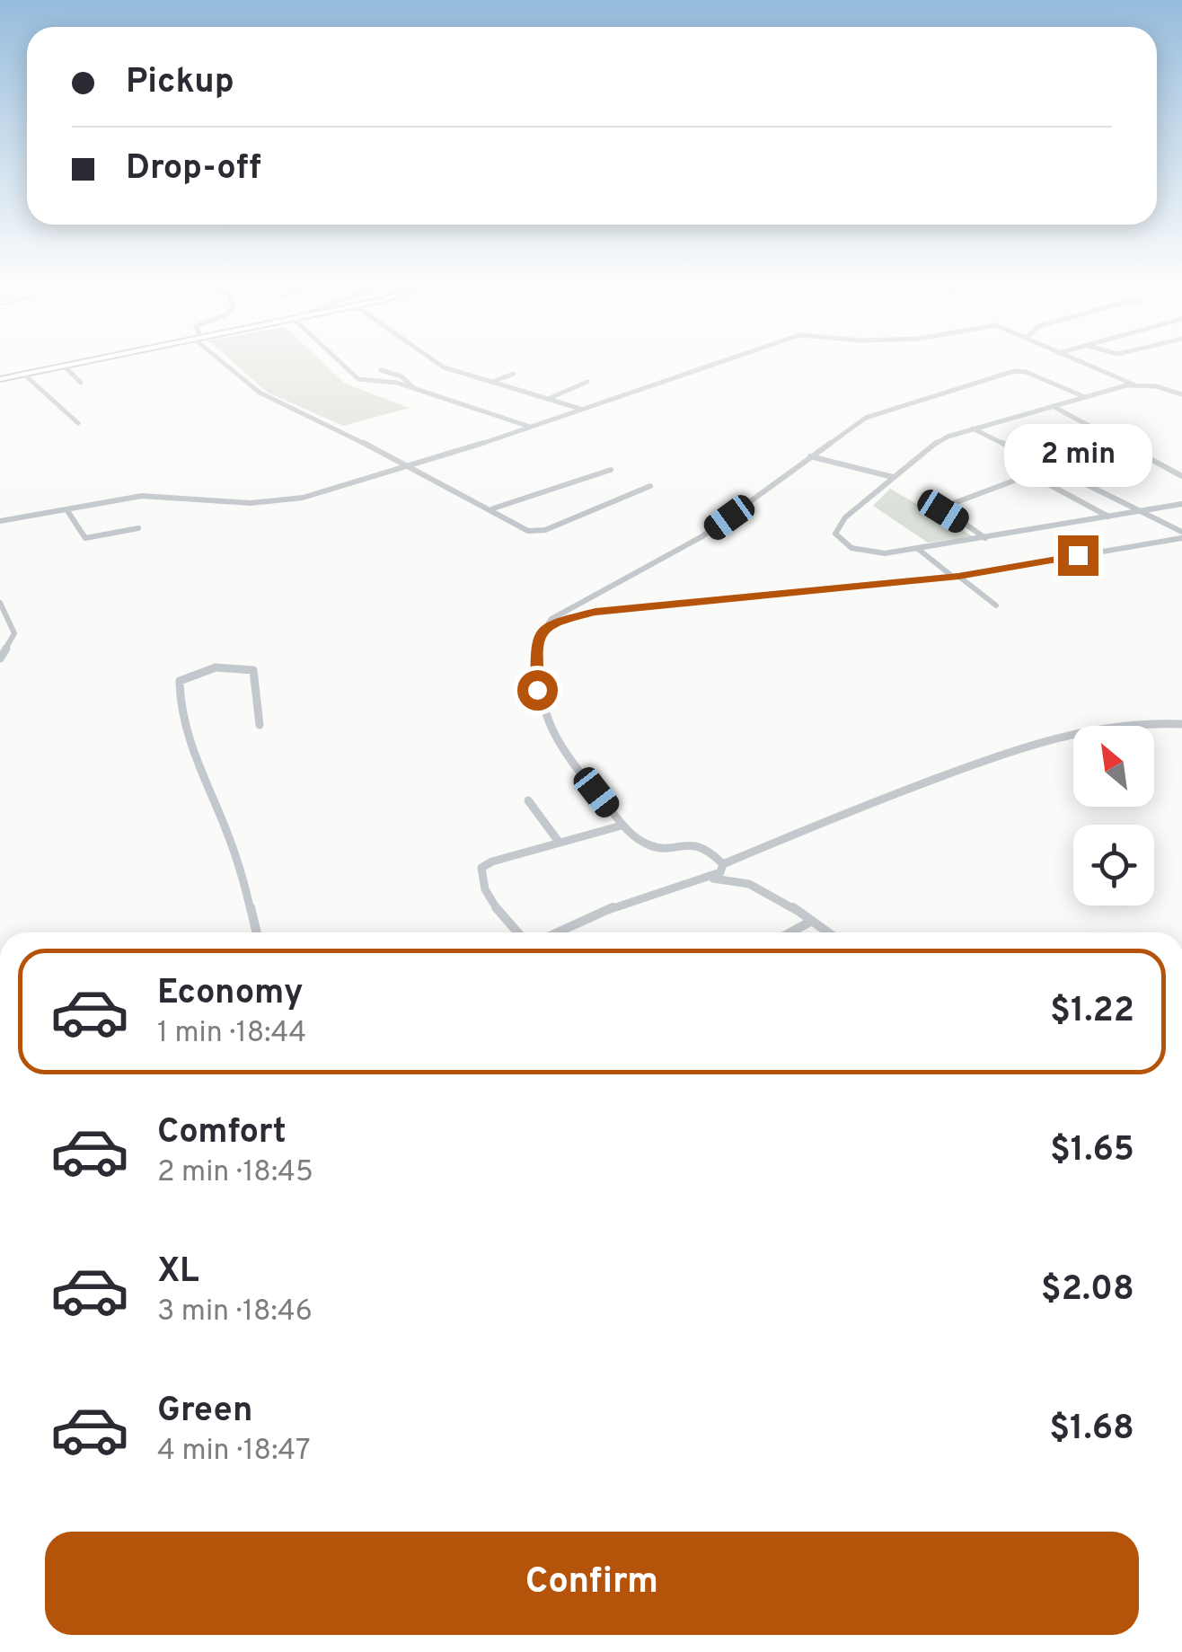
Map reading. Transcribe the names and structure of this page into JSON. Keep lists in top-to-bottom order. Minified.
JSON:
{"north":"top left","page":{"banner":["Pickup","Drop-off"],"bubble":"2 min","list":[{"name":"Economy","note":"1 min · 18:44","value":"$1.22"},{"name":"Comfort","note":"2 min · 18:45","value":"$1.65"},{"name":"XL","note":"3 min · 18:46","value":"$2.08"},{"name":"Green","note":"4 min · 18:47","value":"$1.68"}],"buttons":"Confirm"}}
